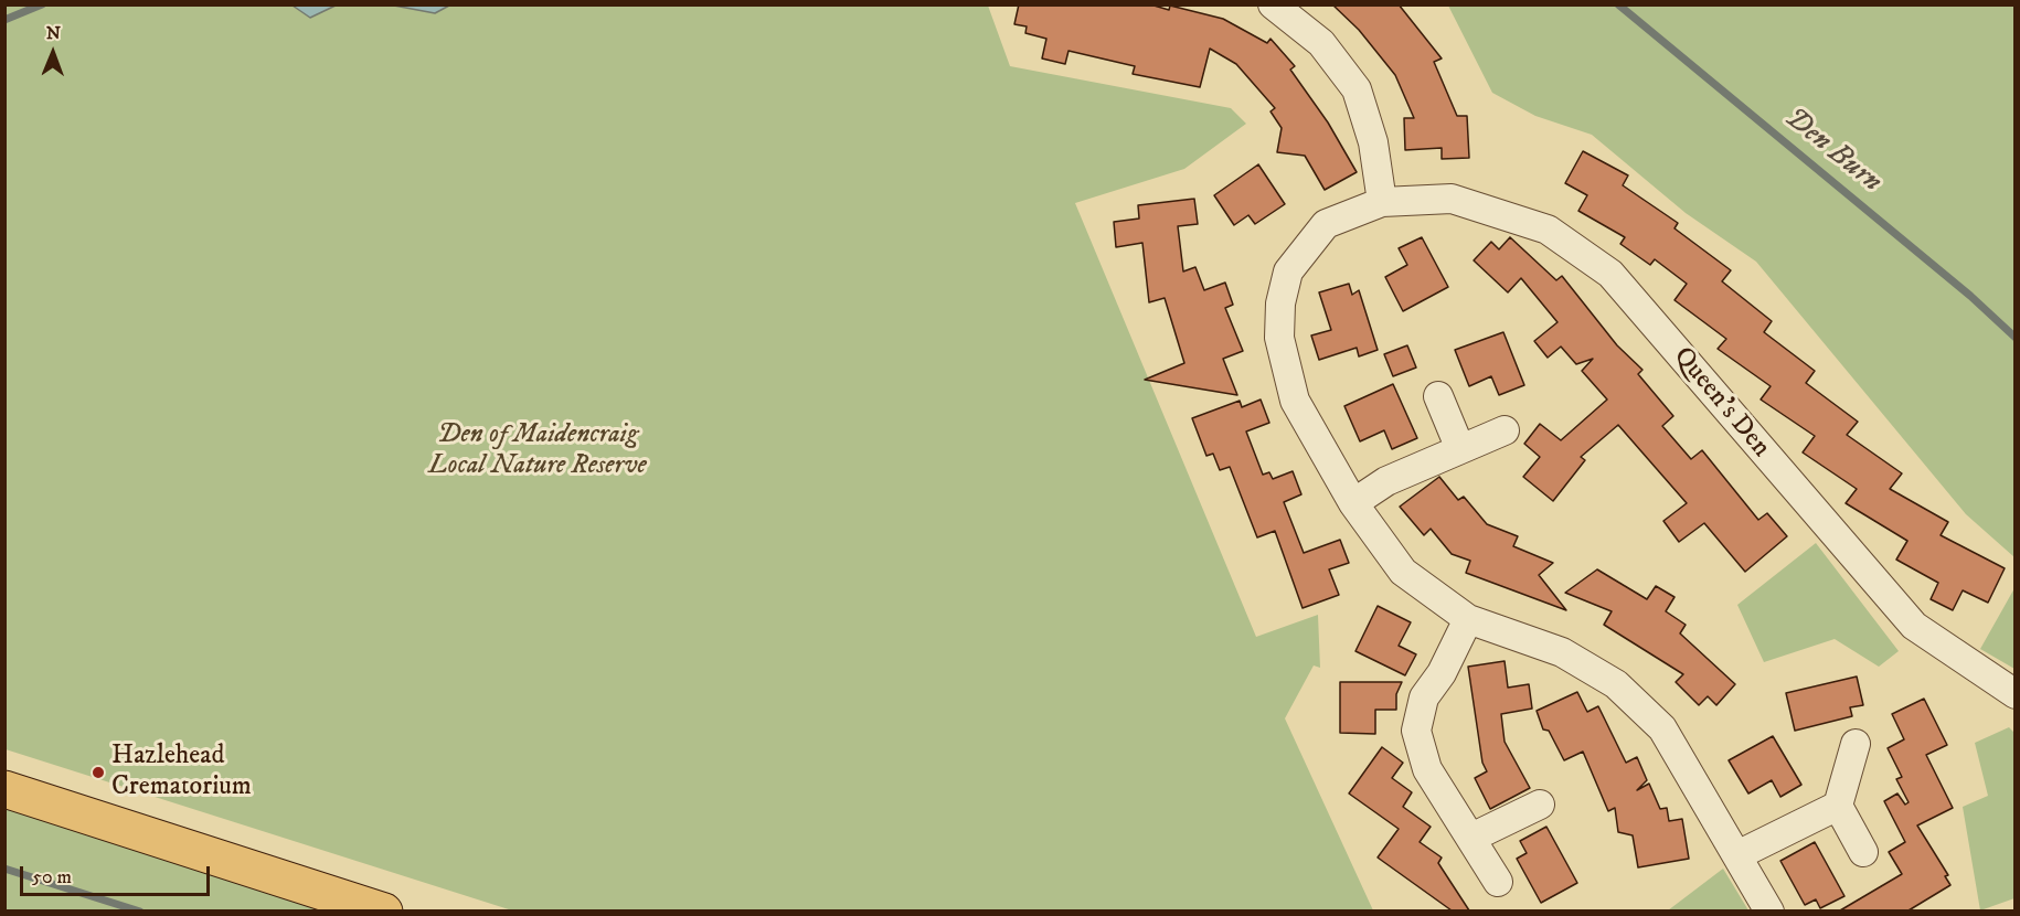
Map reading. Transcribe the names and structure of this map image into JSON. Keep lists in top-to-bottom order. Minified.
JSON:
{"streets":{"street":["Queen's Den"]},"water":["Den Burn"],"parks":["Den of Maidencraig Local Nature Reserve"],"places":["Hazlehead Crematorium"],"scale_bar":"50 m","north":"top"}
